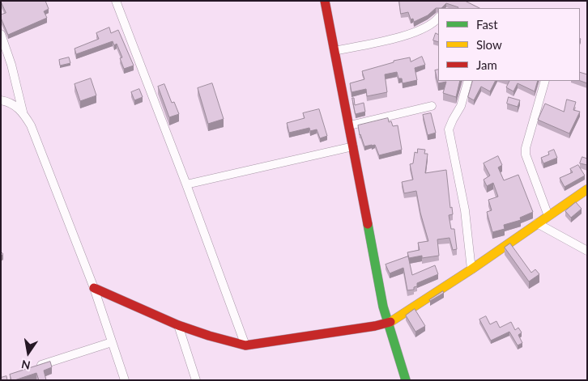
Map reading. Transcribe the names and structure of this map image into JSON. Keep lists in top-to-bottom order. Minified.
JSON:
{"legend":["Fast","Slow","Jam"],"north":"bottom"}
